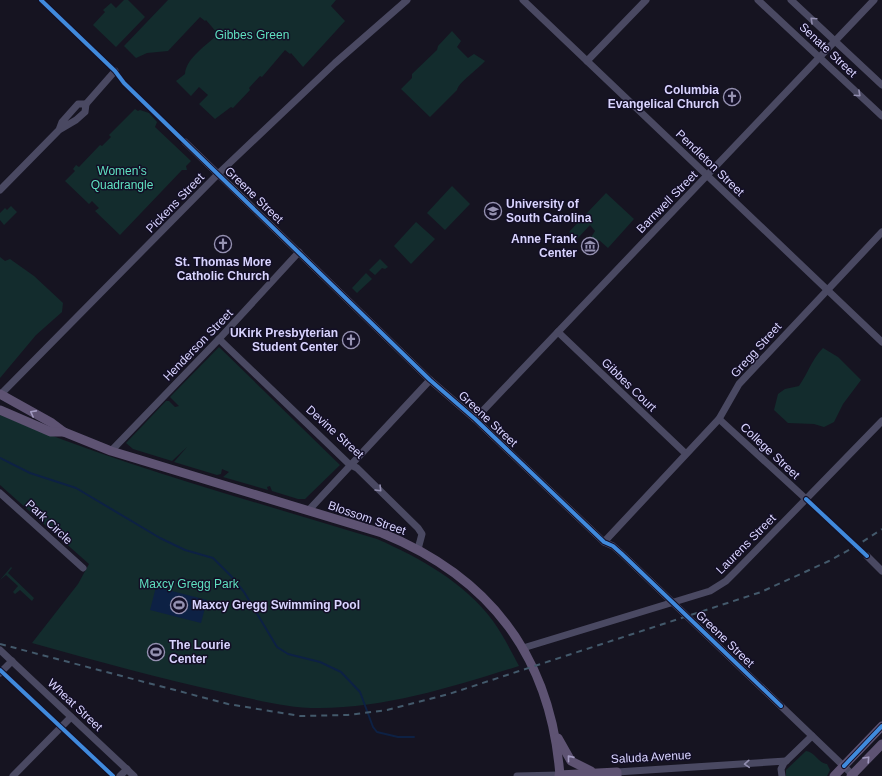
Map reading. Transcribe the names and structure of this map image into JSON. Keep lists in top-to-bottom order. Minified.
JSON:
{"streets":{"main road":["Blossom Street","Saluda Avenue"],"street":["Senate Street","Pendleton Street","Greene Street","Barnwell Street","Pickens Street","Henderson Street","Gregg Street","Gibbes Court","Devine Street","College Street","Park Circle","Laurens Street","Wheat Street"]},"crossings":[["Senate Street","Barnwell Street"],["Pendleton Street","Barnwell Street"],["Pendleton Street","Gregg Street"],["Greene Street","Barnwell Street"],["Greene Street","Pickens Street"],["Greene Street","Henderson Street"],["Greene Street","Gregg Street"],["Greene Street","Laurens Street"],["Barnwell Street","Gibbes Court"],["Pickens Street","Blossom Street"],["Henderson Street","Devine Street"],["Henderson Street","Blossom Street"],["Gregg Street","Gibbes Court"],["Gregg Street","College Street"],["Devine Street","Blossom Street"],["College Street","Laurens Street"],["Blossom Street","Laurens Street"],["Blossom Street","Saluda Avenue"]],"one_way":["Devine Street","Saluda Avenue"],"parks":["Gibbes Green","Women's Quadrangle","Maxcy Gregg Park"],"places":{"church":["Columbia Evangelical Church","St. Thomas More Catholic Church","UKirk Presbyterian Student Center"],"school or university":["University of South Carolina"],"museum":["Anne Frank Center"],"sports":["Maxcy Gregg Swimming Pool","The Lourie Center"]}}
